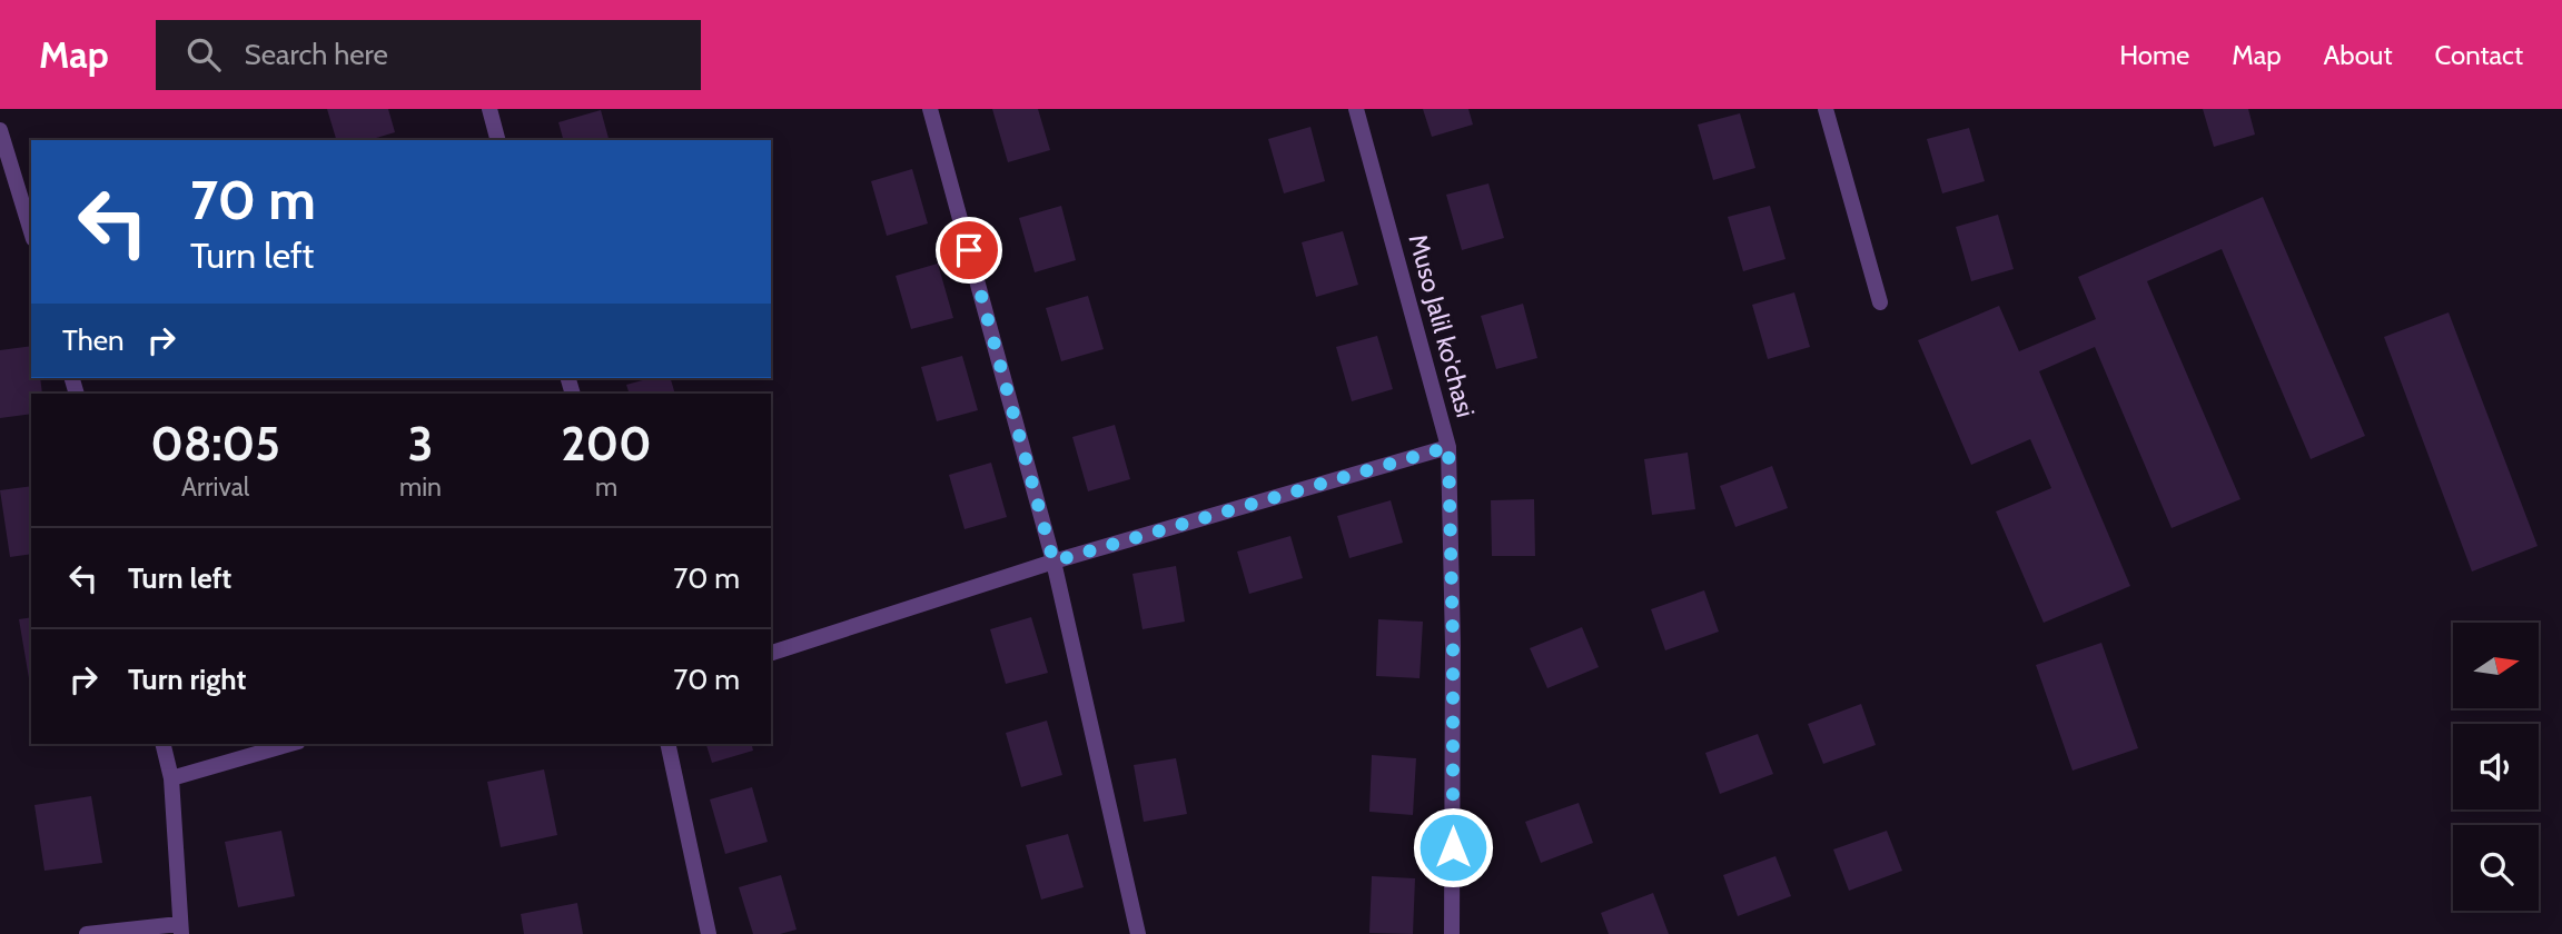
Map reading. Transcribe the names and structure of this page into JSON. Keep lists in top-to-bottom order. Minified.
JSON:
{"streets":{"street":["Muso Jalil ko'chasi"]},"north":"right","page":{"header":"Map","search":"Search here","nav":["Home","Map","About","Contact"],"turn":["70 m","Turn left"],"then":"Then","eta":["08:05","Arrival","3","min","200","m"],"list":[{"name":"Turn left","value":"70 m"},{"name":"Turn right","value":"70 m"}]}}
